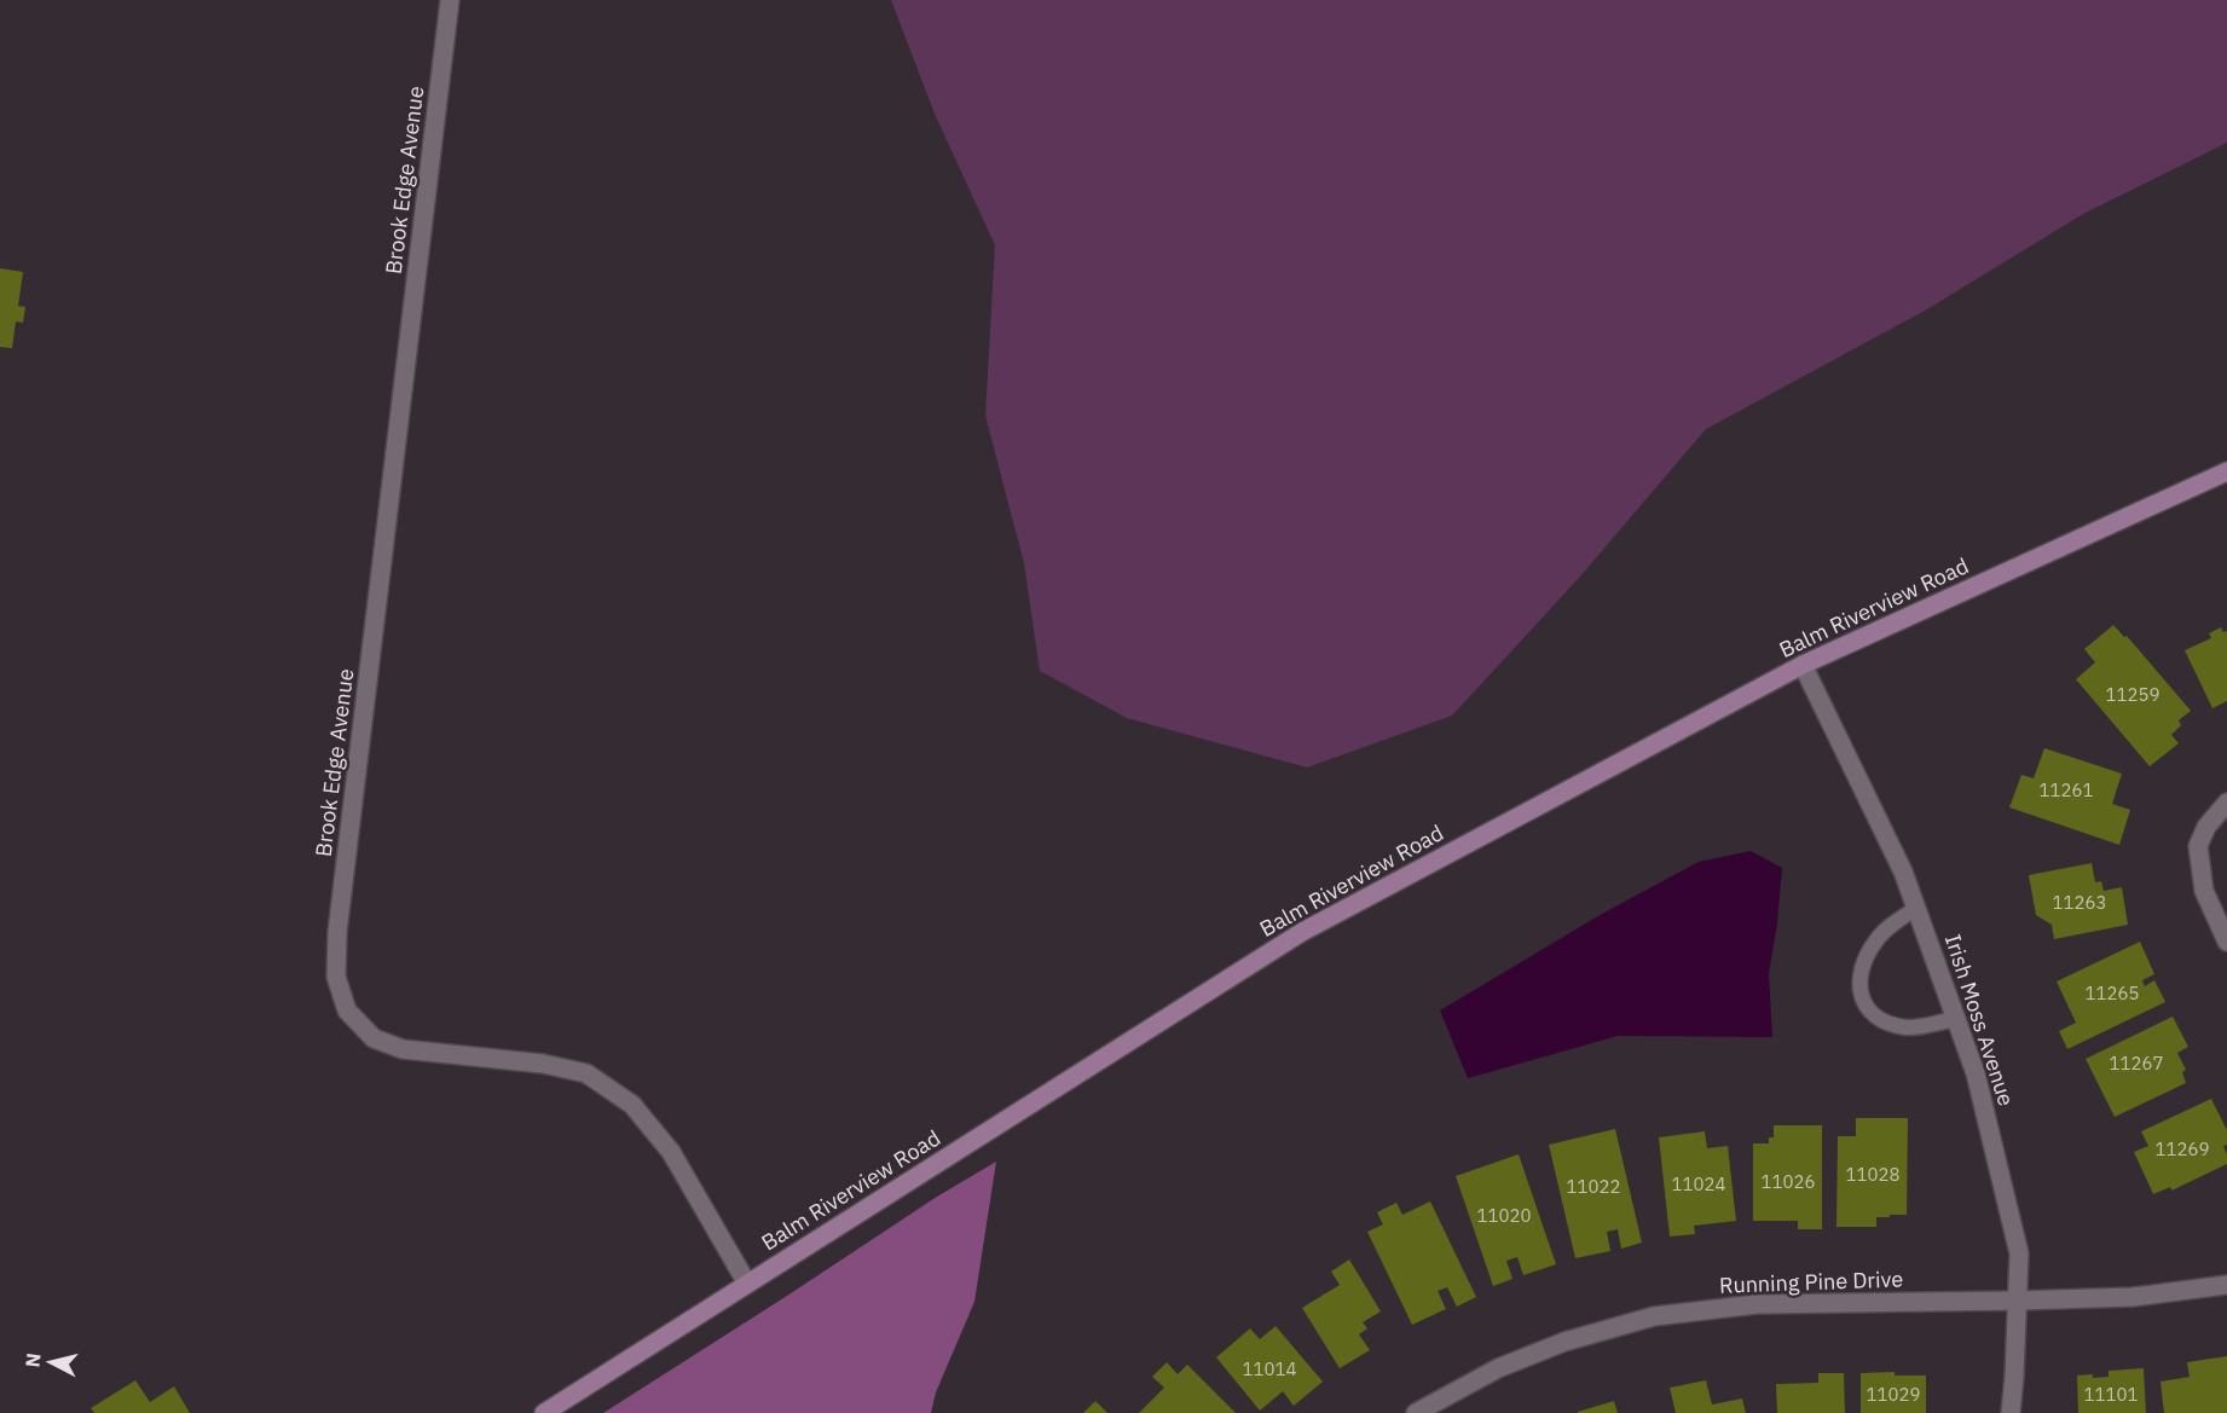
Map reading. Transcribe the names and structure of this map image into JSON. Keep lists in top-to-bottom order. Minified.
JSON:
{"streets":{"main road":["Balm Riverview Road"],"street":["Brook Edge Avenue","Irish Moss Avenue","Running Pine Drive"]},"crossings":[["Brook Edge Avenue","Balm Riverview Road"],["Balm Riverview Road","Irish Moss Avenue"],["Irish Moss Avenue","Running Pine Drive"]],"house_numbers":["11259","11261","11263","11265","11267","11269","11028","11026","11024","11022","11020","11014","11029","11101"],"north":"left"}
